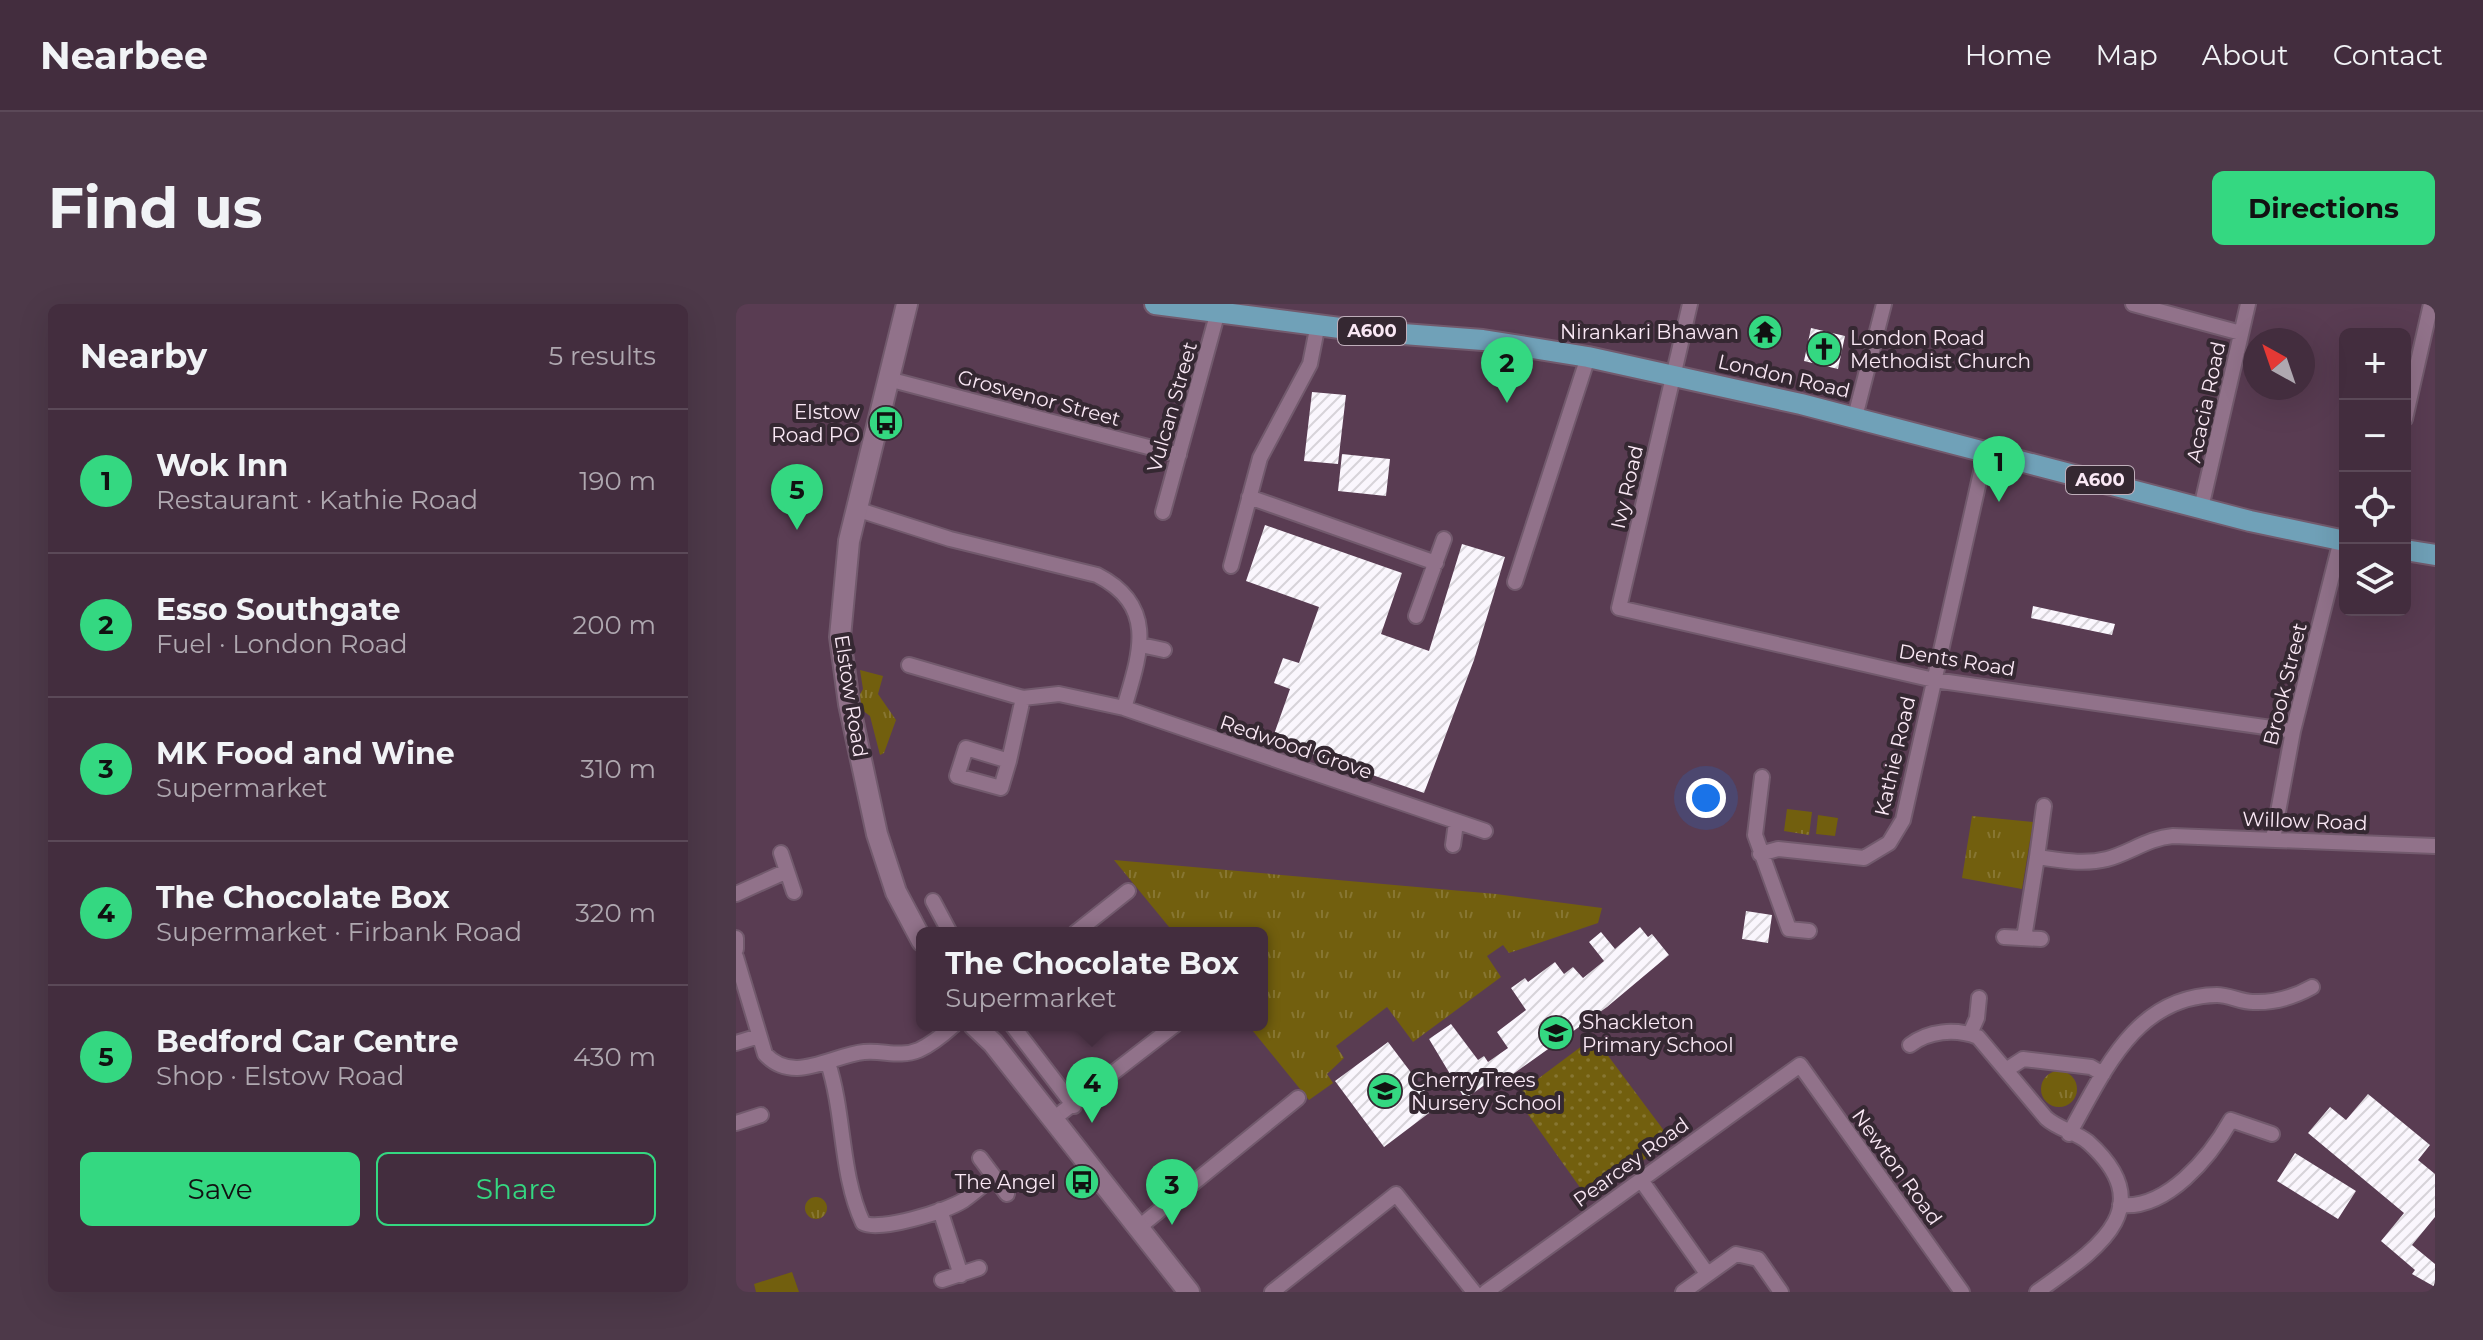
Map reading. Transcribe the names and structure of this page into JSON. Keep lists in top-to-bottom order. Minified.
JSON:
{"streets":{"main road":["A600","London Road"],"street":["Grosvenor Street","Acacia Road","Vulcan Street","Ivy Road","Dents Road","Brook Street","Elstow Road","Redwood Grove","Kathie Road","Willow Road","Pearcey Road","Newton Road"]},"crossings":[["London Road","Acacia Road"],["London Road","Vulcan Street"],["London Road","Ivy Road"],["London Road","Kathie Road"],["Grosvenor Street","Vulcan Street"],["Grosvenor Street","Elstow Road"],["Ivy Road","Dents Road"],["Dents Road","Brook Street"],["Dents Road","Kathie Road"],["Brook Street","Willow Road"],["Pearcey Road","Newton Road"]],"places":{"temple":["Nirankari Bhawan"],"church":["London Road Methodist Church"],"bus stop":["Elstow Road PO","The Angel"],"school or university":["Shackleton Primary School","Cherry Trees Nursery School"]},"north":"top left","page":{"header":"Nearbee","nav":["Home","Map","About","Contact"],"buttons":["Directions",["Save","Share"]],"title":"Find us","heading":["Nearby","5 results"],"map_buttons":["+","−"],"pins":["2","1","5","4","3"],"list":[{"mark":"1","name":"Wok Inn","note":"Restaurant · Kathie Road","value":"190 m"},{"mark":"2","name":"Esso Southgate","note":"Fuel · London Road","value":"200 m"},{"mark":"3","name":"MK Food and Wine","note":"Supermarket","value":"310 m"},{"mark":"4","name":"The Chocolate Box","note":"Supermarket · Firbank Road","value":"320 m"},{"mark":"5","name":"Bedford Car Centre","note":"Shop · Elstow Road","value":"430 m"}],"popup":["The Chocolate Box","Supermarket"]}}
